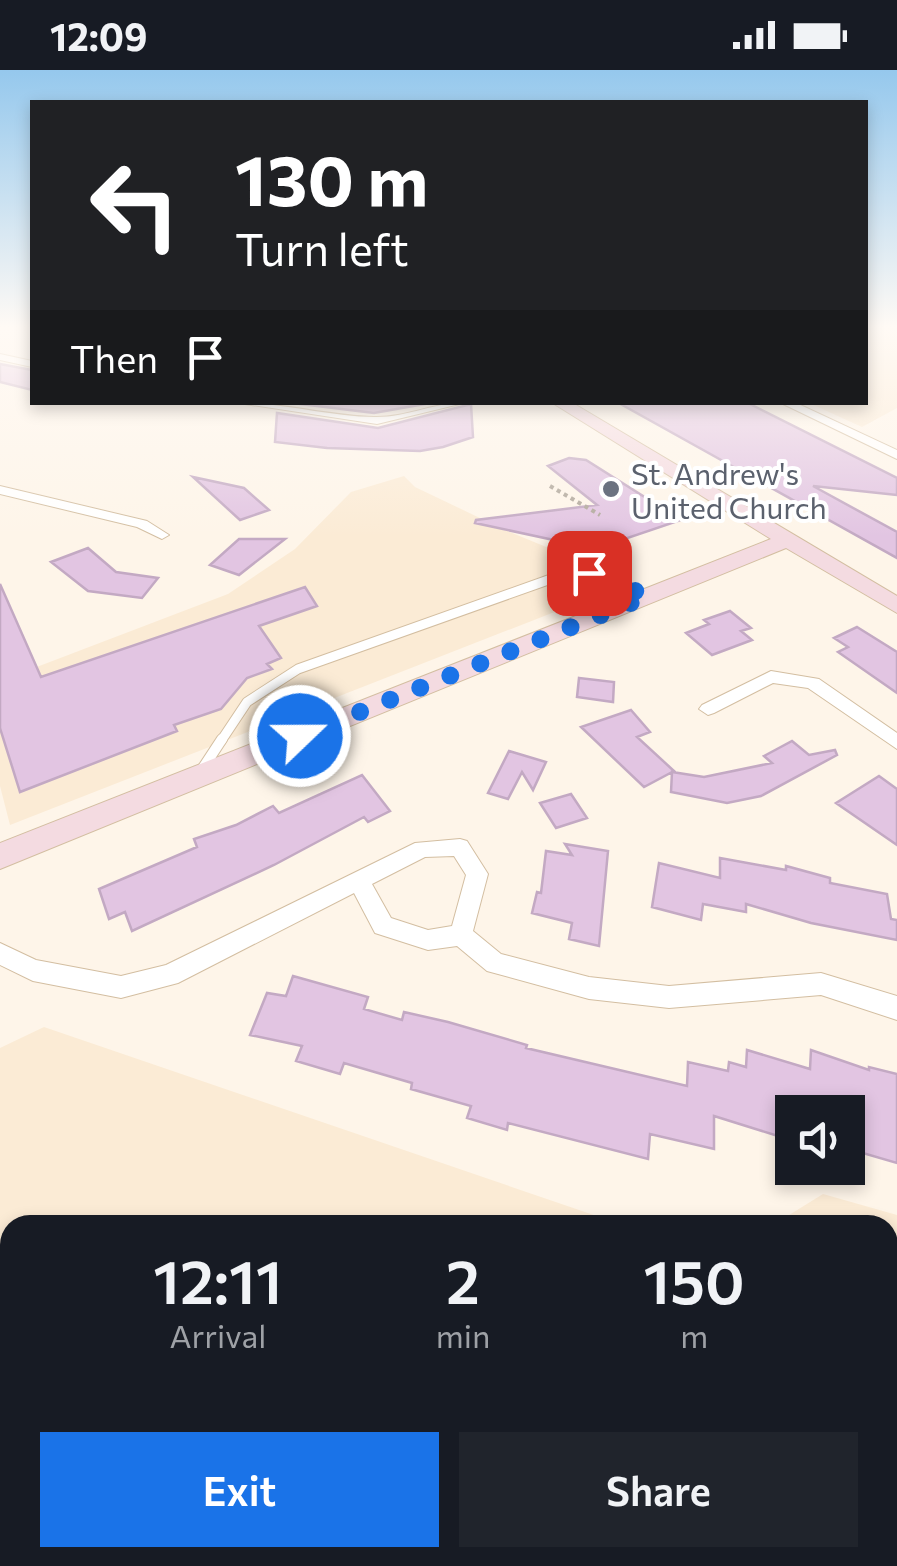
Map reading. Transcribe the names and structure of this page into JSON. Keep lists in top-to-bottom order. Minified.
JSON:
{"places":["St. Andrew's United Church"],"page":{"status":"12:09","turn":["130 m","Turn left"],"then":"Then","eta":["12:11","Arrival","2","min","150","m"],"buttons":["Exit","Share"]}}
